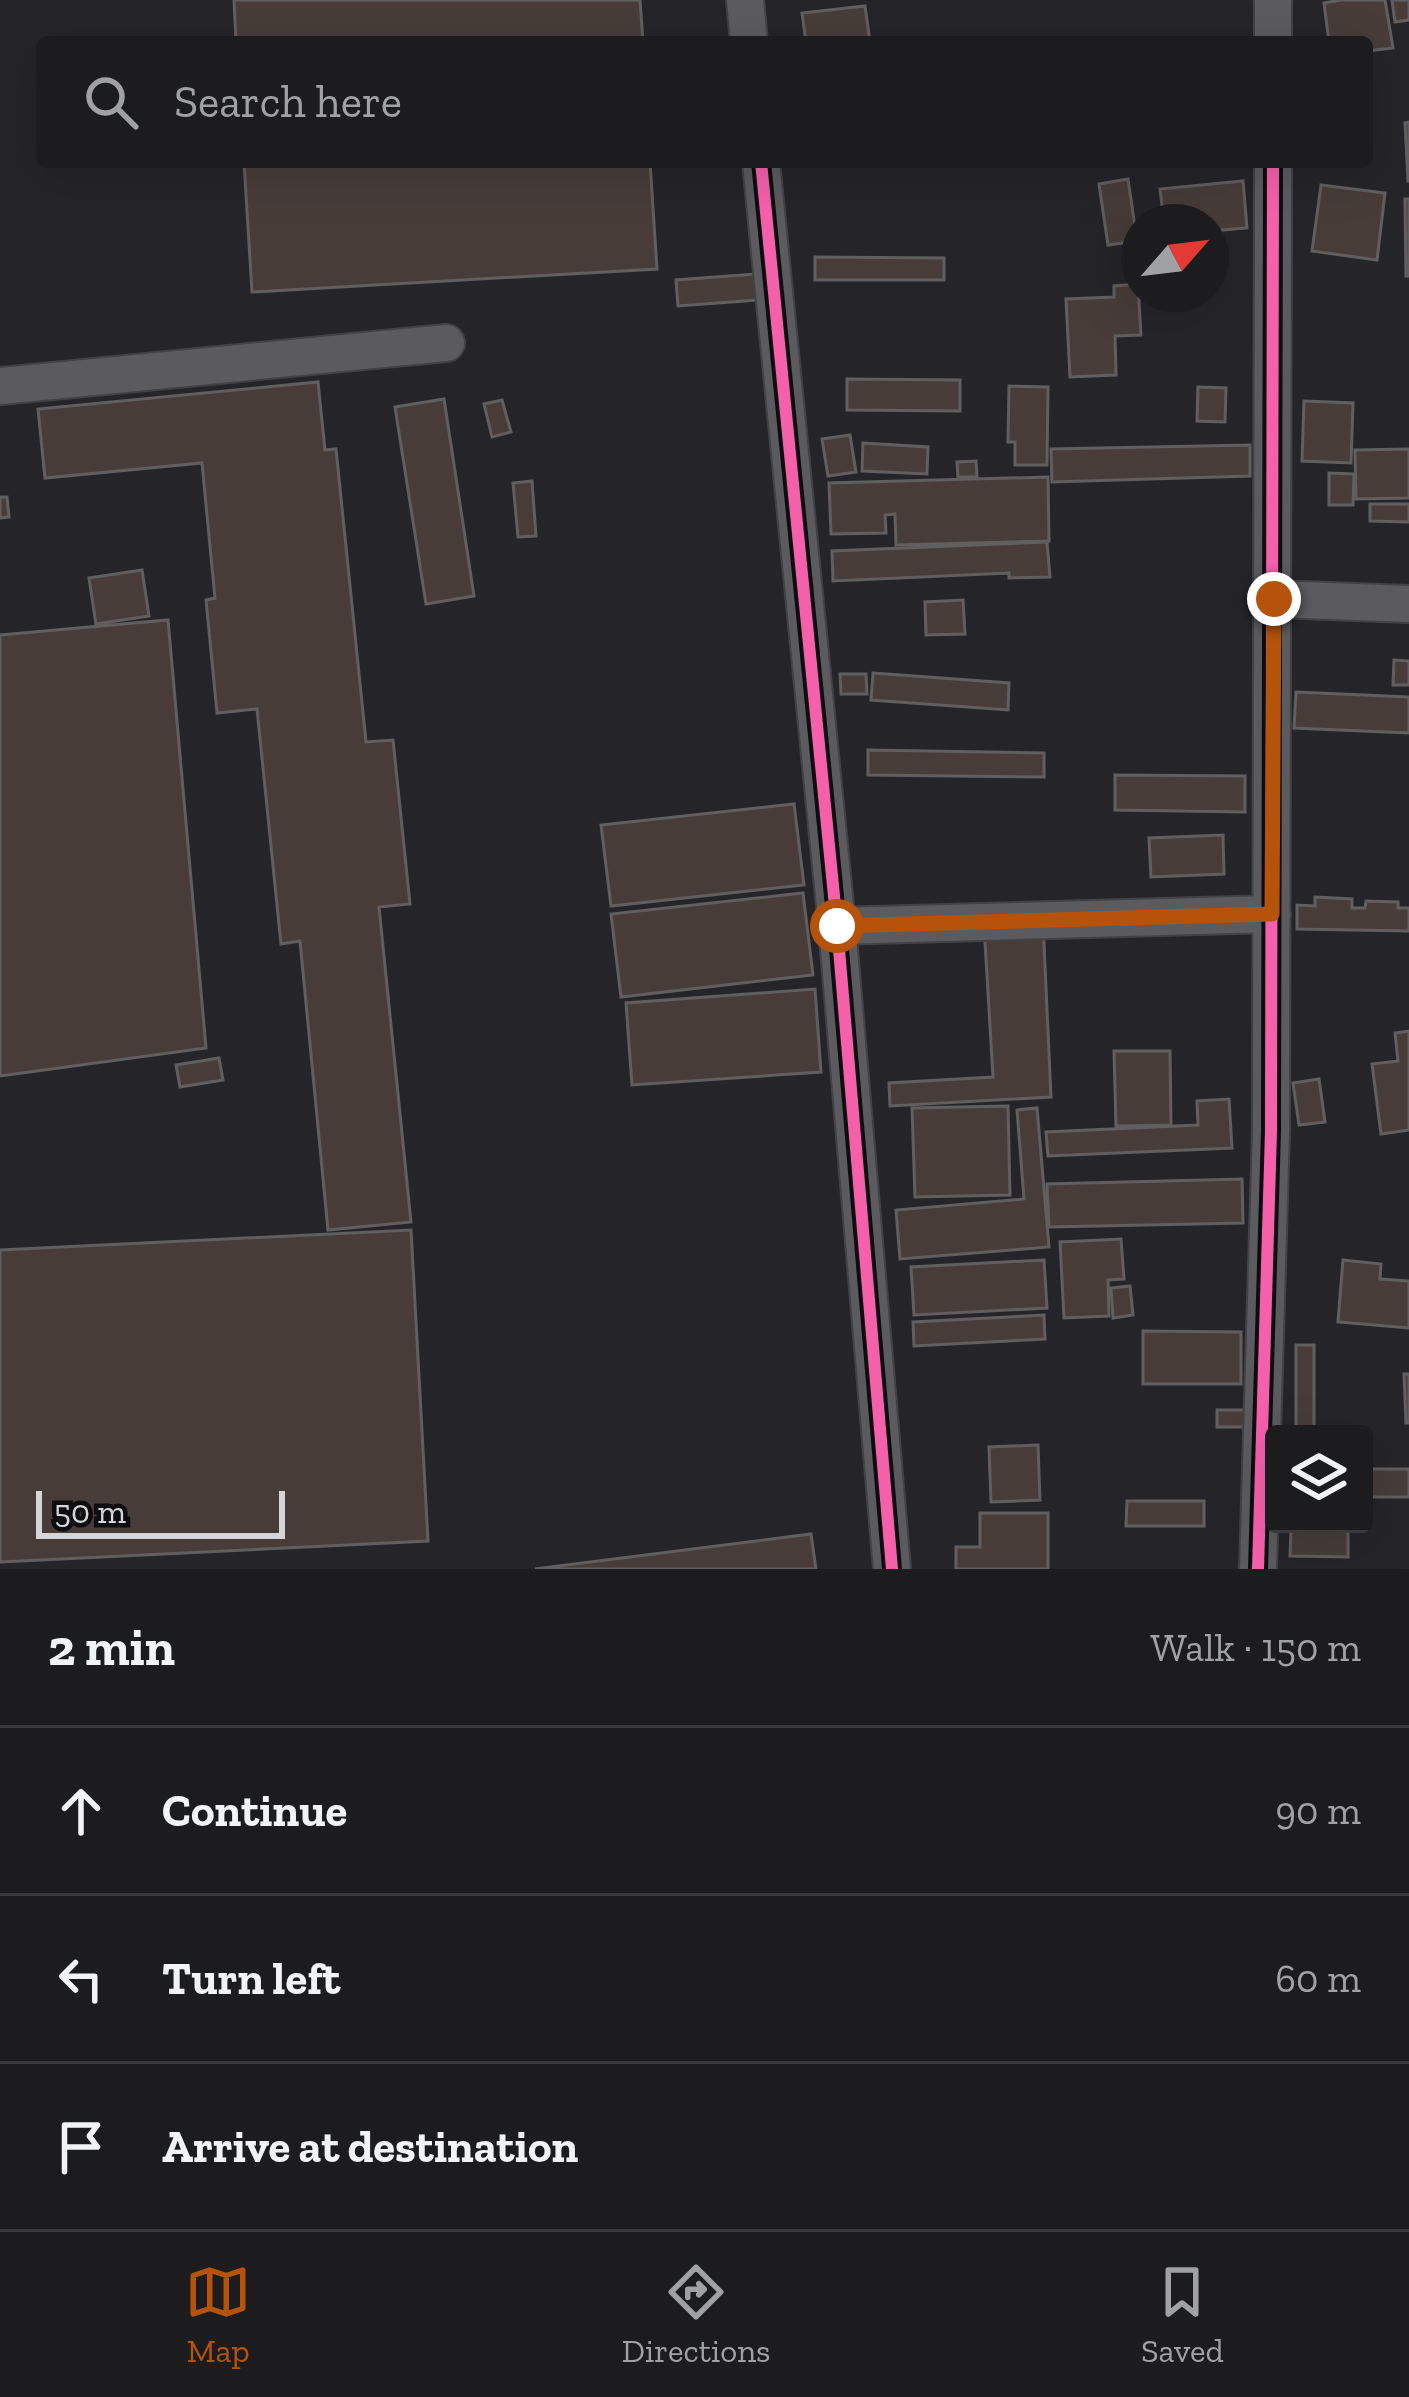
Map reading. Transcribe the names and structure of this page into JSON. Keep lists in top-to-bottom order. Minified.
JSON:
{"scale_bar":"50 m","north":"top right","page":{"search":"Search here","scale":"50 m","heading":["2 min","Walk · 150 m"],"list":[["Continue","90 m"],["Turn left","60 m"],"Arrive at destination"],"nav":["Map","Directions","Saved"]}}
